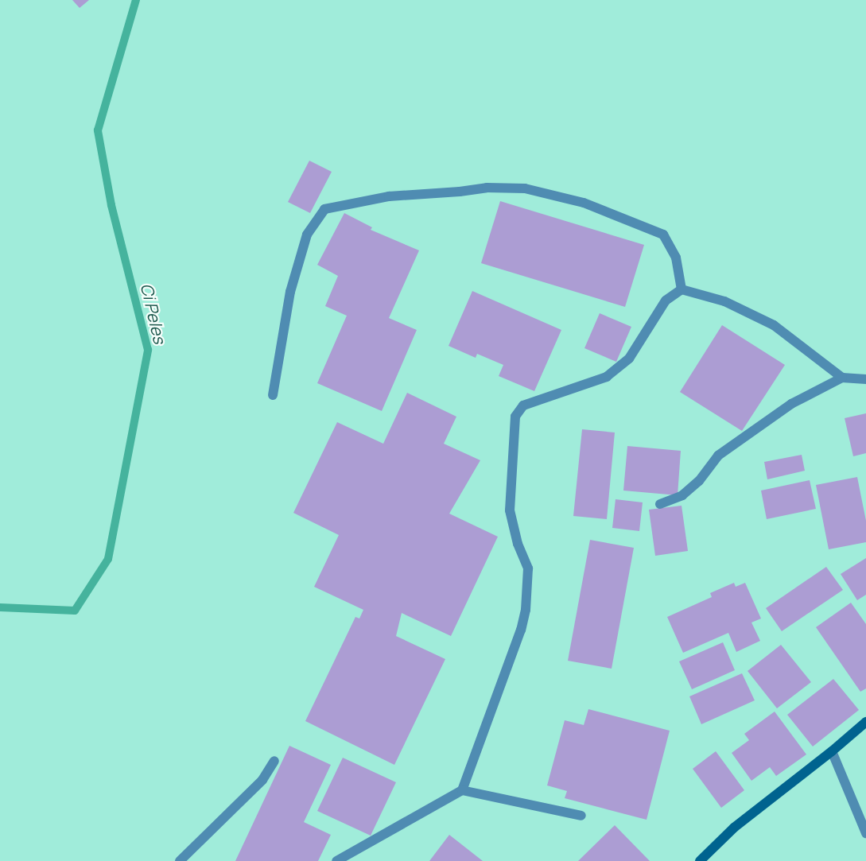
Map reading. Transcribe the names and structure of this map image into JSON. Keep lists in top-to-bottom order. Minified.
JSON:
{"water":["Ci Peles"]}
